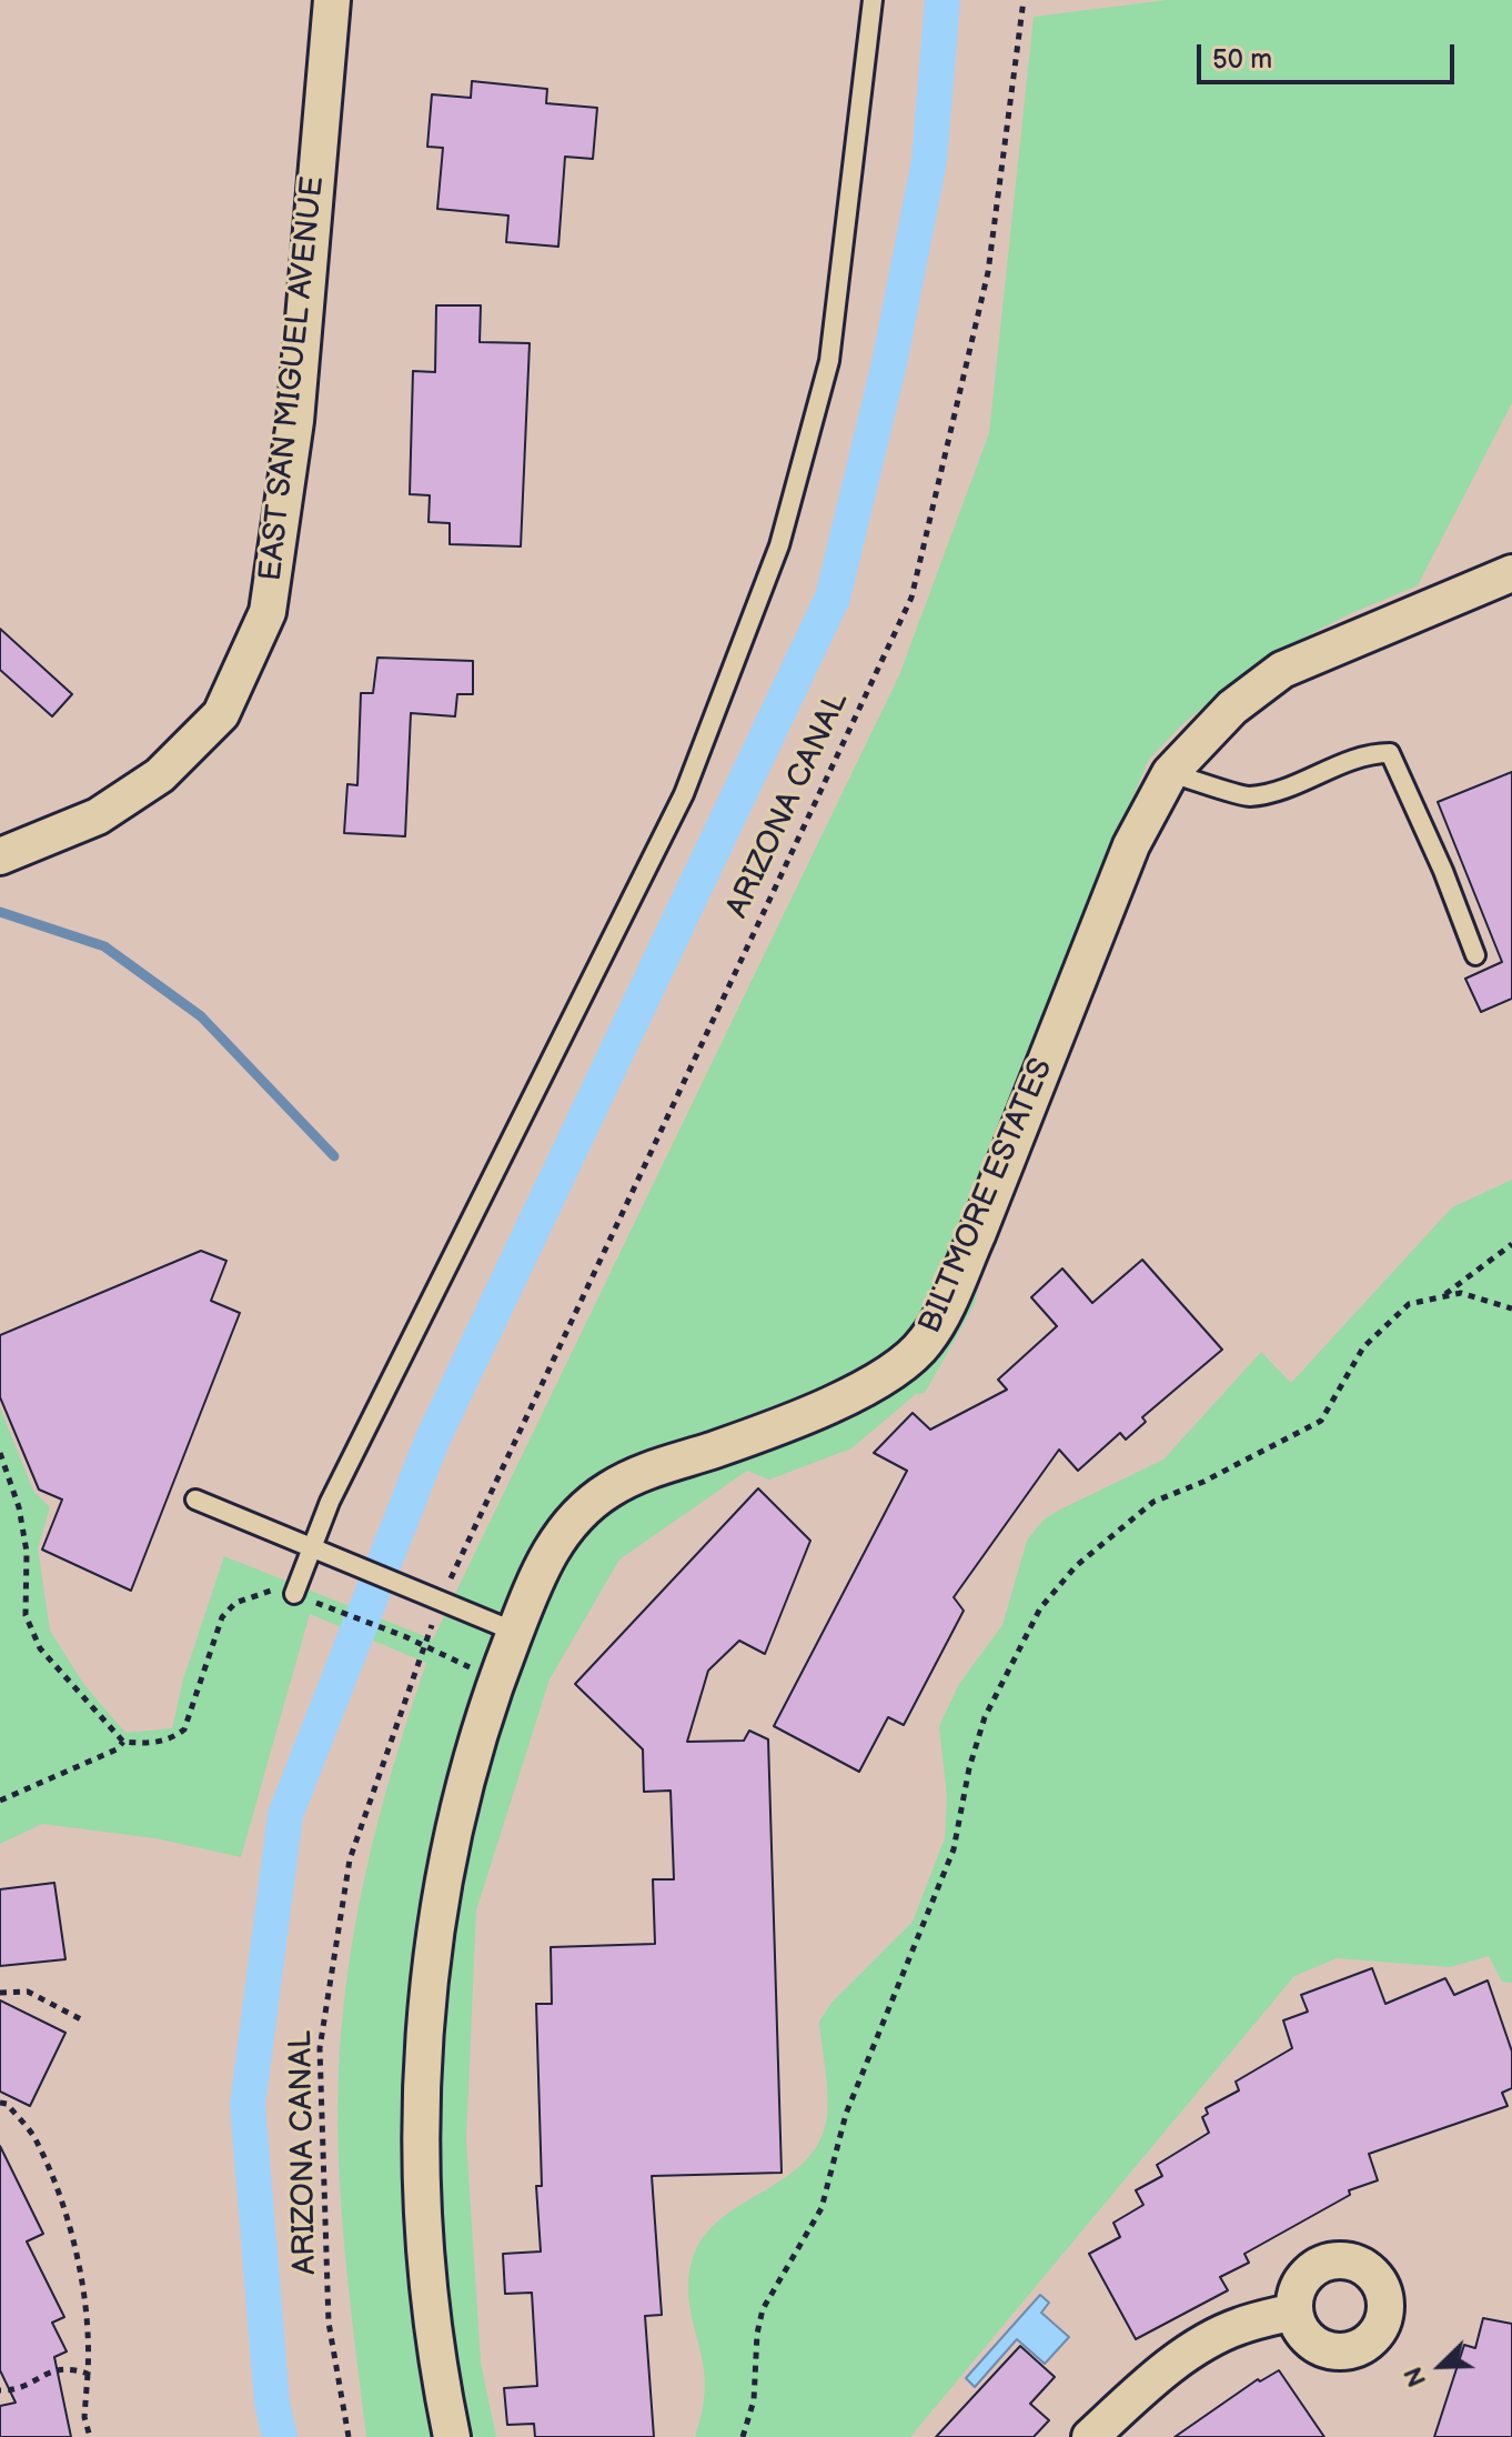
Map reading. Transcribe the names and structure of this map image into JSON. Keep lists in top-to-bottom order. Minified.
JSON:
{"streets":{"street":["EAST SAN MIGUEL AVENUE","BILTMORE ESTATES"],"path":["ARIZONA CANAL"]},"scale_bar":"50 m","north":"bottom left"}
